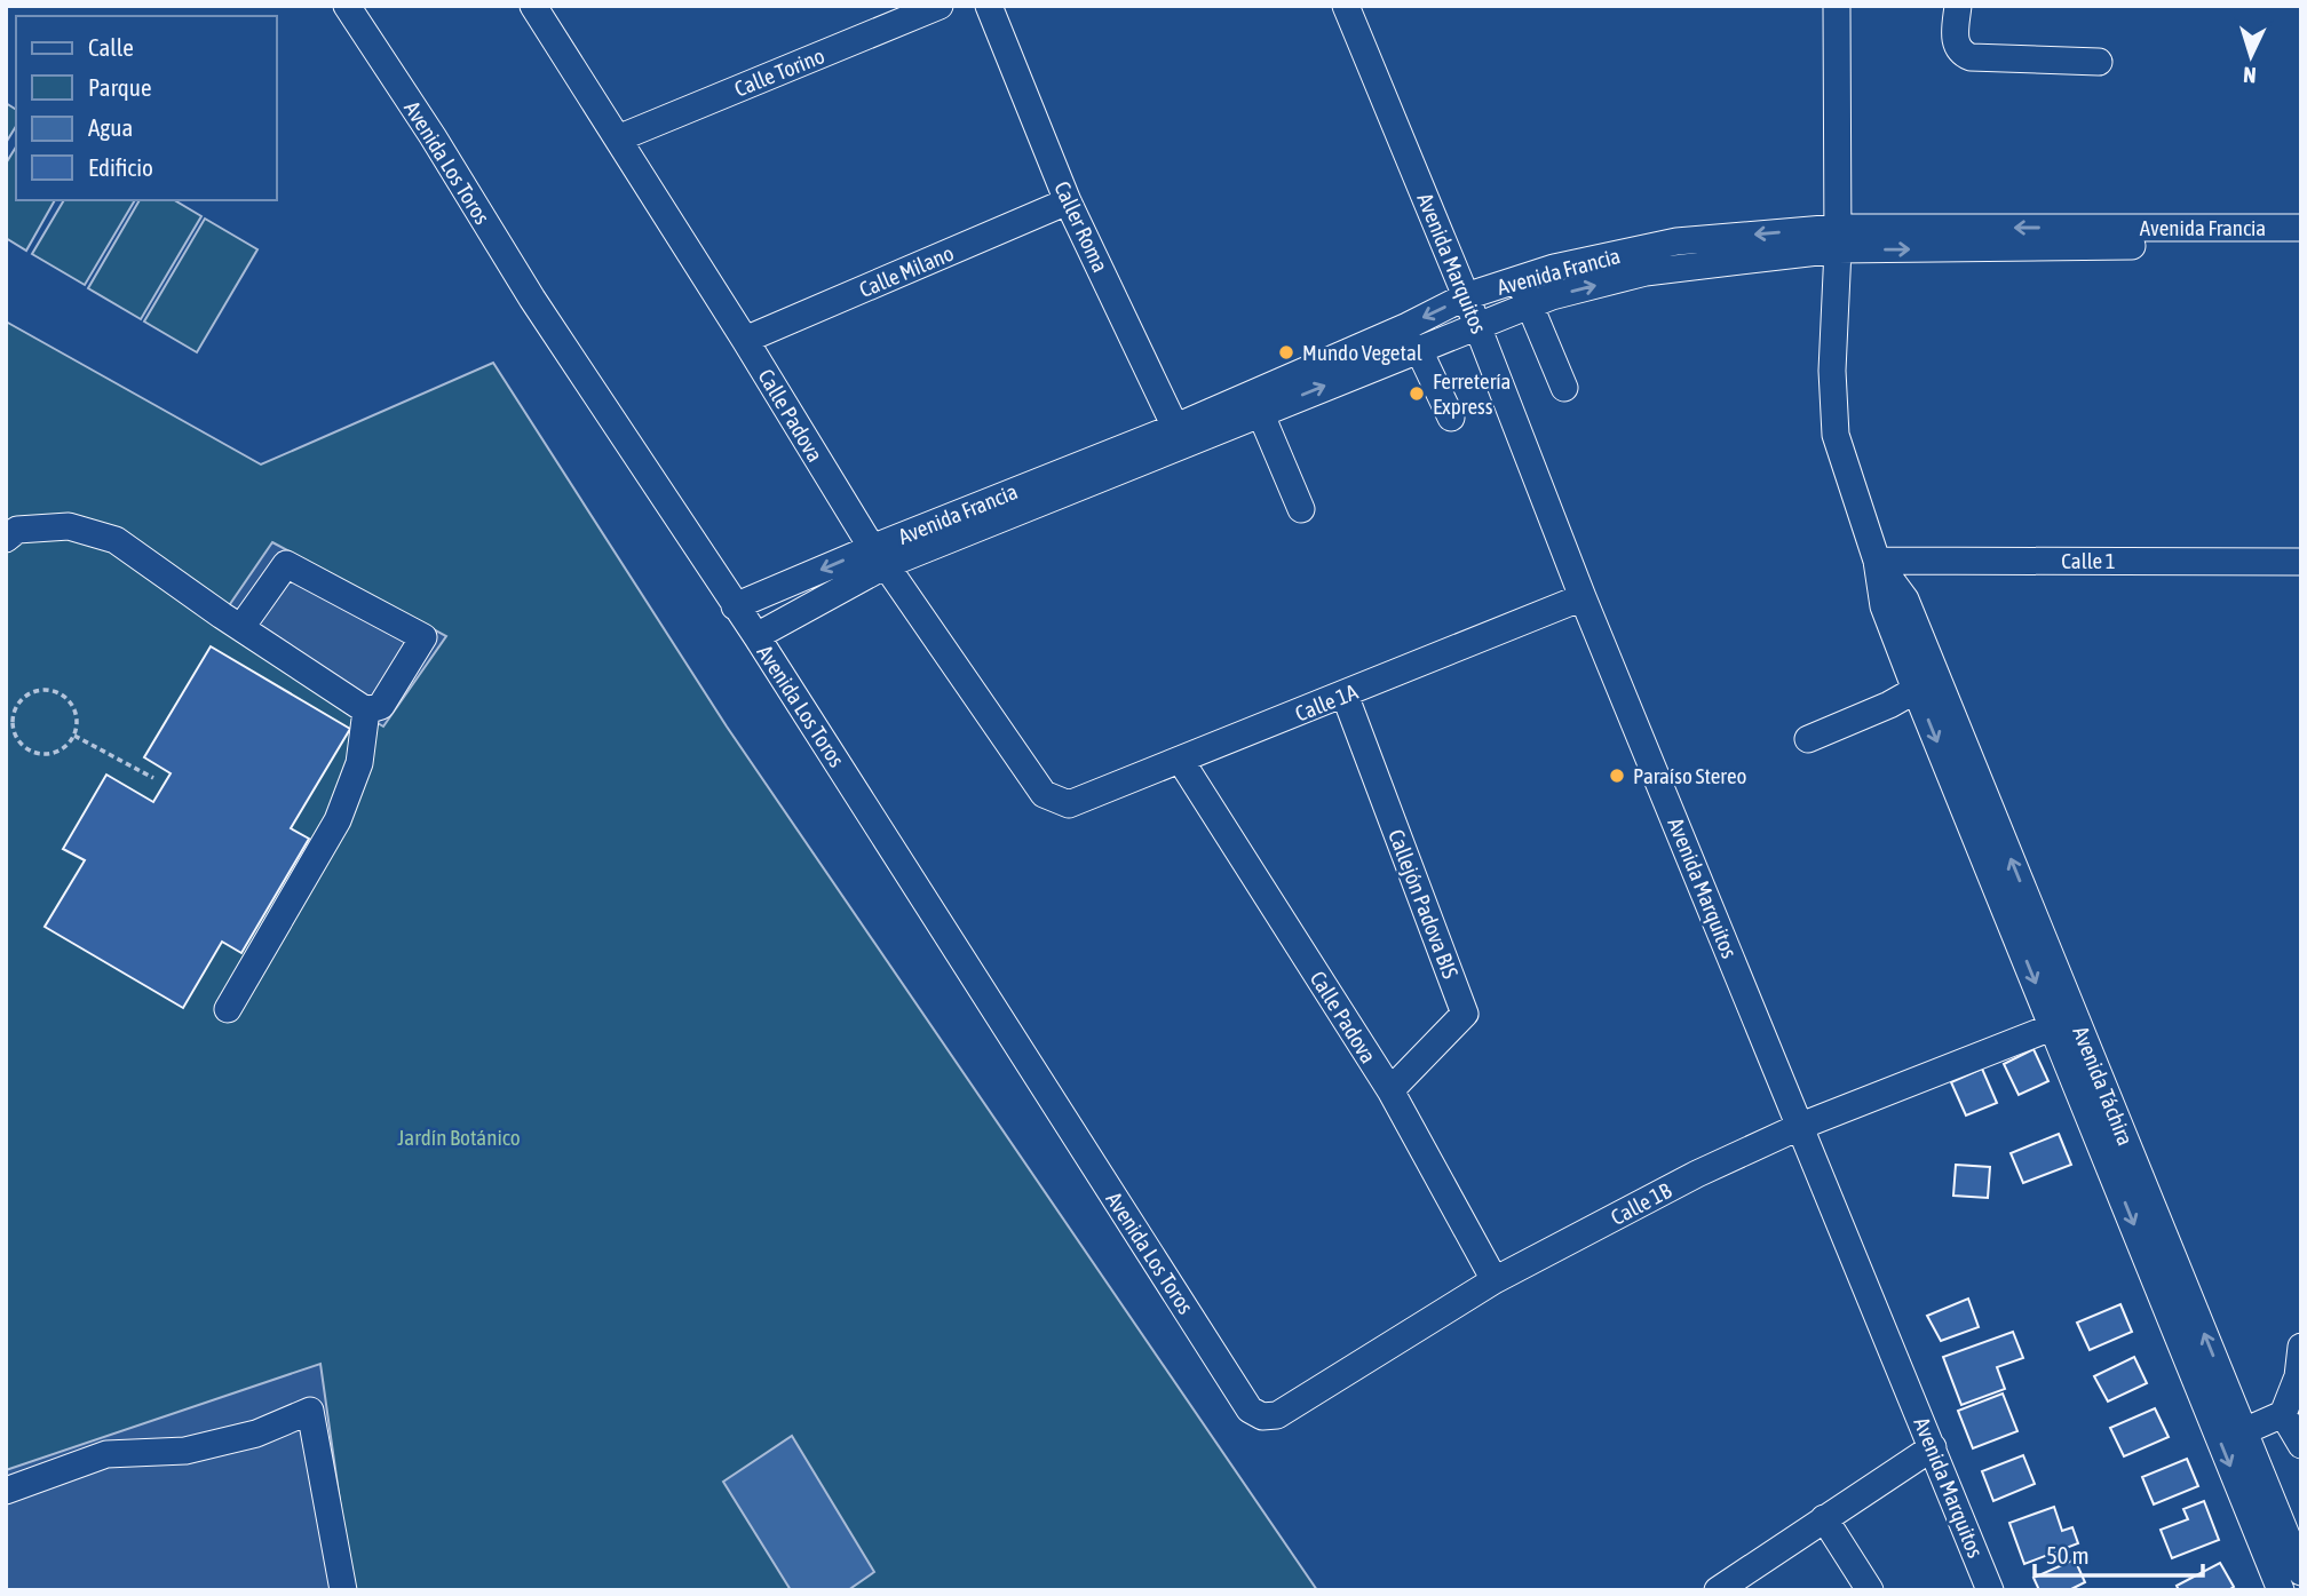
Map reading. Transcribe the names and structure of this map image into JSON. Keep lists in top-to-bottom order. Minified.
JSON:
{"streets":{"street":["Calle Torino","Avenida Los Toros","Caller Roma","Avenida Francia","Avenida Marquitos","Calle Milano","Calle Padova","Calle 1","Calle 1A","Callejón Padova BIS","Avenida Táchira","Calle 1B"]},"crossings":[["Calle Torino","Calle Padova"],["Avenida Los Toros","Avenida Francia"],["Avenida Los Toros","Calle 1B"],["Caller Roma","Avenida Francia"],["Caller Roma","Calle Milano"],["Avenida Francia","Avenida Marquitos"],["Avenida Francia","Calle Padova"],["Avenida Marquitos","Calle 1A"],["Avenida Marquitos","Calle 1B"],["Calle Milano","Calle Padova"],["Calle Padova","Calle 1A"],["Calle Padova","Callejón Padova BIS"],["Calle Padova","Calle 1B"],["Calle 1A","Callejón Padova BIS"]],"parks":["Jardín Botánico"],"places":["Mundo Vegetal","Ferretería Express","Paraíso Stereo"],"legend":["Calle","Parque","Agua","Edificio"],"scale_bar":"50 m","north":"bottom"}
